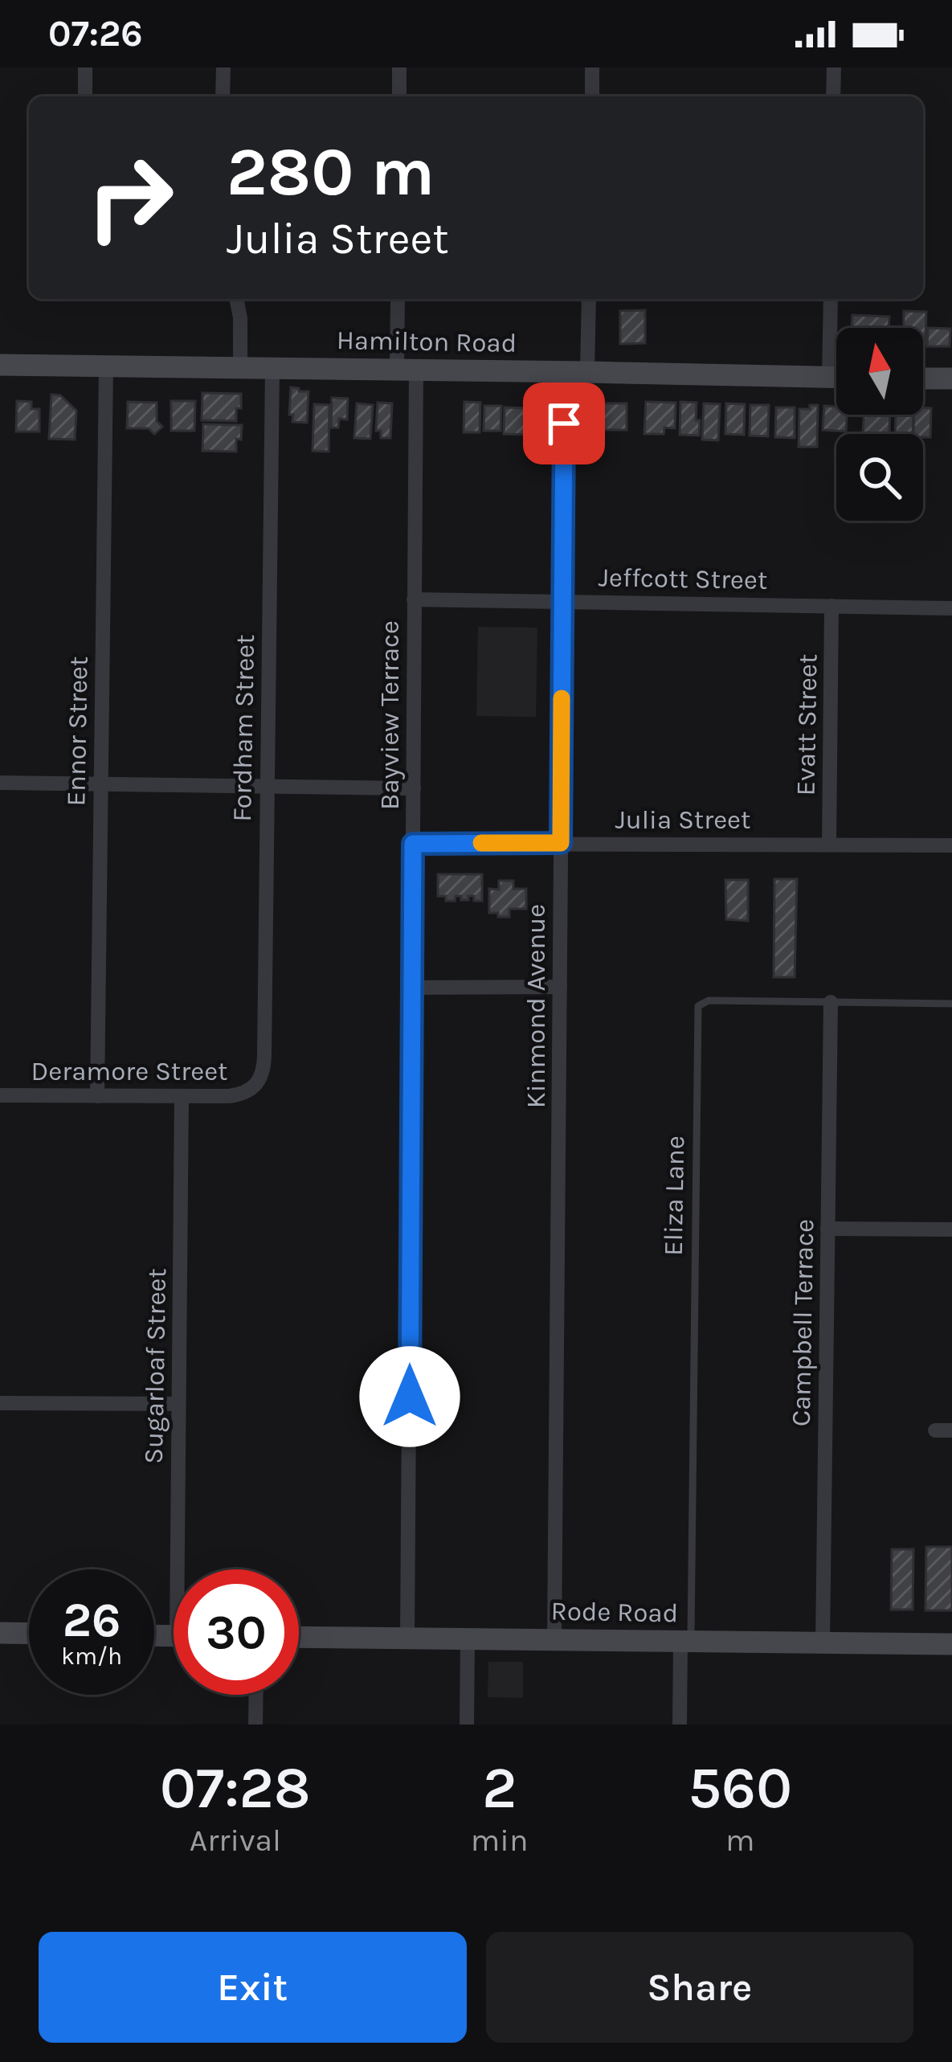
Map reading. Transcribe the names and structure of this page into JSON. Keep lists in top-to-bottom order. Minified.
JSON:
{"streets":{"main road":["Hamilton Road","Rode Road"],"street":["Jeffcott Street","Bayview Terrace","Evatt Street","Fordham Street","Ennor Street","Julia Street","Kinmond Avenue","Deramore Street","Campbell Terrace","Sugarloaf Street"],"lane":["Eliza Lane"]},"crossings":[["Hamilton Road","Bayview Terrace"],["Hamilton Road","Fordham Street"],["Hamilton Road","Ennor Street"],["Hamilton Road","Kinmond Avenue"],["Jeffcott Street","Bayview Terrace"],["Jeffcott Street","Evatt Street"],["Jeffcott Street","Kinmond Avenue"],["Bayview Terrace","Julia Street"],["Bayview Terrace","Rode Road"],["Evatt Street","Julia Street"],["Fordham Street","Deramore Street"],["Ennor Street","Deramore Street"],["Julia Street","Kinmond Avenue"],["Kinmond Avenue","Rode Road"],["Deramore Street","Sugarloaf Street"],["Eliza Lane","Campbell Terrace"],["Eliza Lane","Rode Road"],["Campbell Terrace","Rode Road"]],"north":"top","page":{"status":"07:26","turn":["280 m","Julia Street"],"speed":"26 km/h","limit":"30","eta":["07:28","Arrival","2","min","560","m"],"buttons":["Exit","Share"]}}
